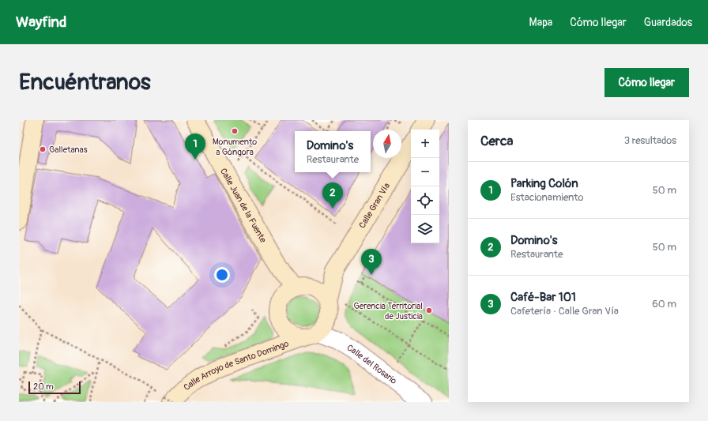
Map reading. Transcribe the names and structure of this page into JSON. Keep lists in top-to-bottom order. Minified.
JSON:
{"streets":{"main road":["Calle Juan de la Fuente","Calle Gran Vía","Calle Arroyo de Santo Domingo"],"street":["Calle del Rosario"]},"crossings":[["Calle Juan de la Fuente","Calle Gran Vía"],["Calle Juan de la Fuente","Calle del Rosario"],["Calle Juan de la Fuente","Calle Arroyo de Santo Domingo"],["Calle Gran Vía","Calle del Rosario"],["Calle Gran Vía","Calle Arroyo de Santo Domingo"],["Calle del Rosario","Calle Arroyo de Santo Domingo"]],"places":["Monumento a Góngora","Galletanas","Gerencia Territorial de Justicia"],"scale_bar":"20 m","north":"top","page":{"header":"Wayfind","nav":["Mapa","Cómo llegar","Guardados"],"buttons":"Cómo llegar","title":"Encuéntranos","heading":["Cerca","3 resultados"],"map_buttons":["+","−"],"popup":["Domino's","Restaurante"],"pins":["1","2","3"],"list":[{"mark":"1","name":"Parking Colón","note":"Estacionamiento","value":"50 m"},{"mark":"2","name":"Domino's","note":"Restaurante","value":"50 m"},{"mark":"3","name":"Café-Bar 101","note":"Cafetería · Calle Gran Vía","value":"60 m"}],"scale":"20 m"}}
